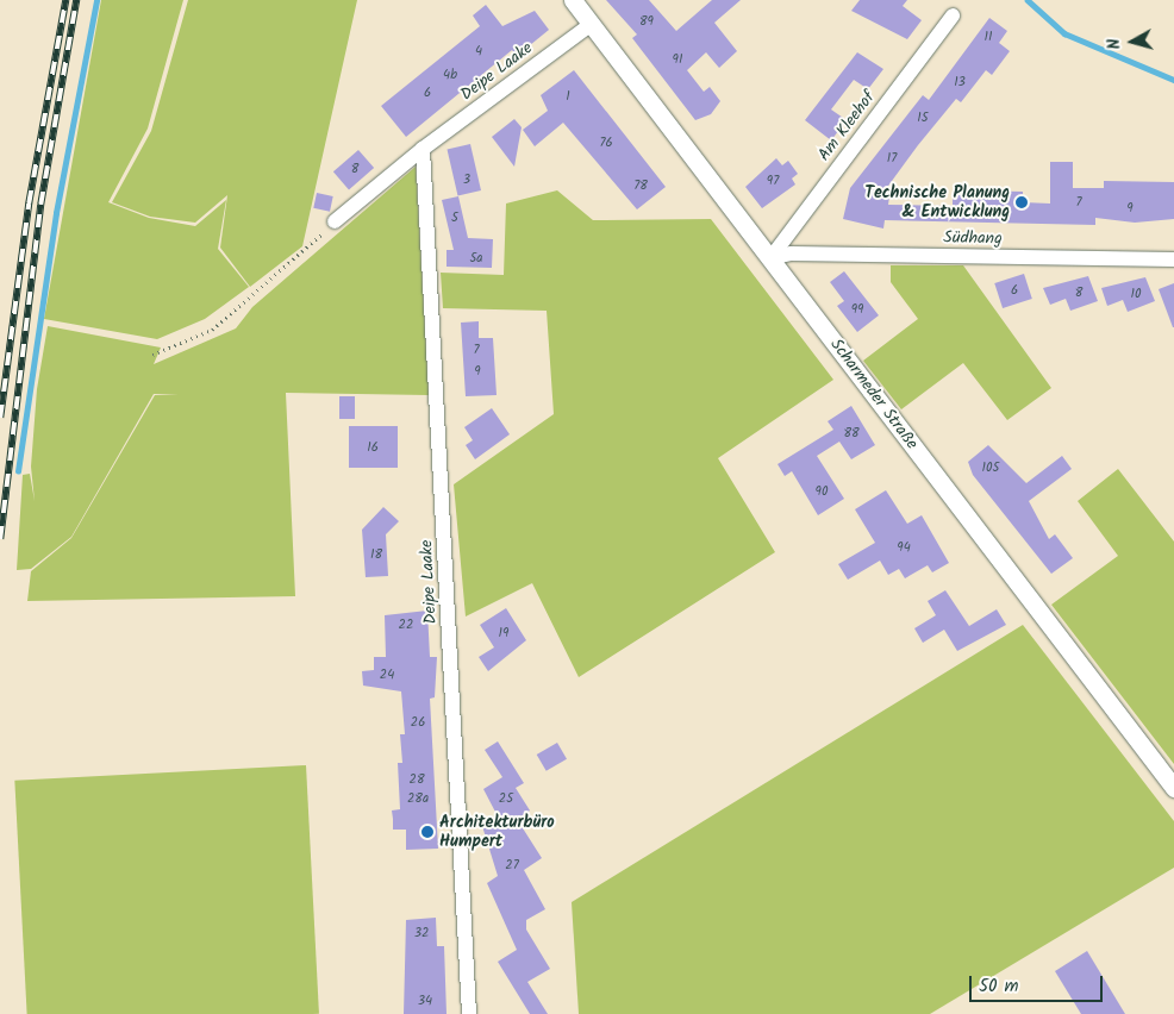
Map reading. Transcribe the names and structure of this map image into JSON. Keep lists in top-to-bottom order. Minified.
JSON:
{"streets":{"street":["Deipe Laake","Am Kleehof","Südhang","Scharmeder Straße"]},"crossings":[["Deipe Laake","Scharmeder Straße"],["Am Kleehof","Südhang"],["Am Kleehof","Scharmeder Straße"],["Südhang","Scharmeder Straße"]],"places":["Technische Planung & Entwicklung","Architekturbüro Humpert"],"house_numbers":["89","11","4","91","4b","13","6","1","15","76","17","8","3","97","78","7","9","5","5a","6","8","10","99","7","9","88","16","105","90","94","18","22","19","24","26","28","28a","25","27","32","34"],"scale_bar":"50 m","north":"left"}
